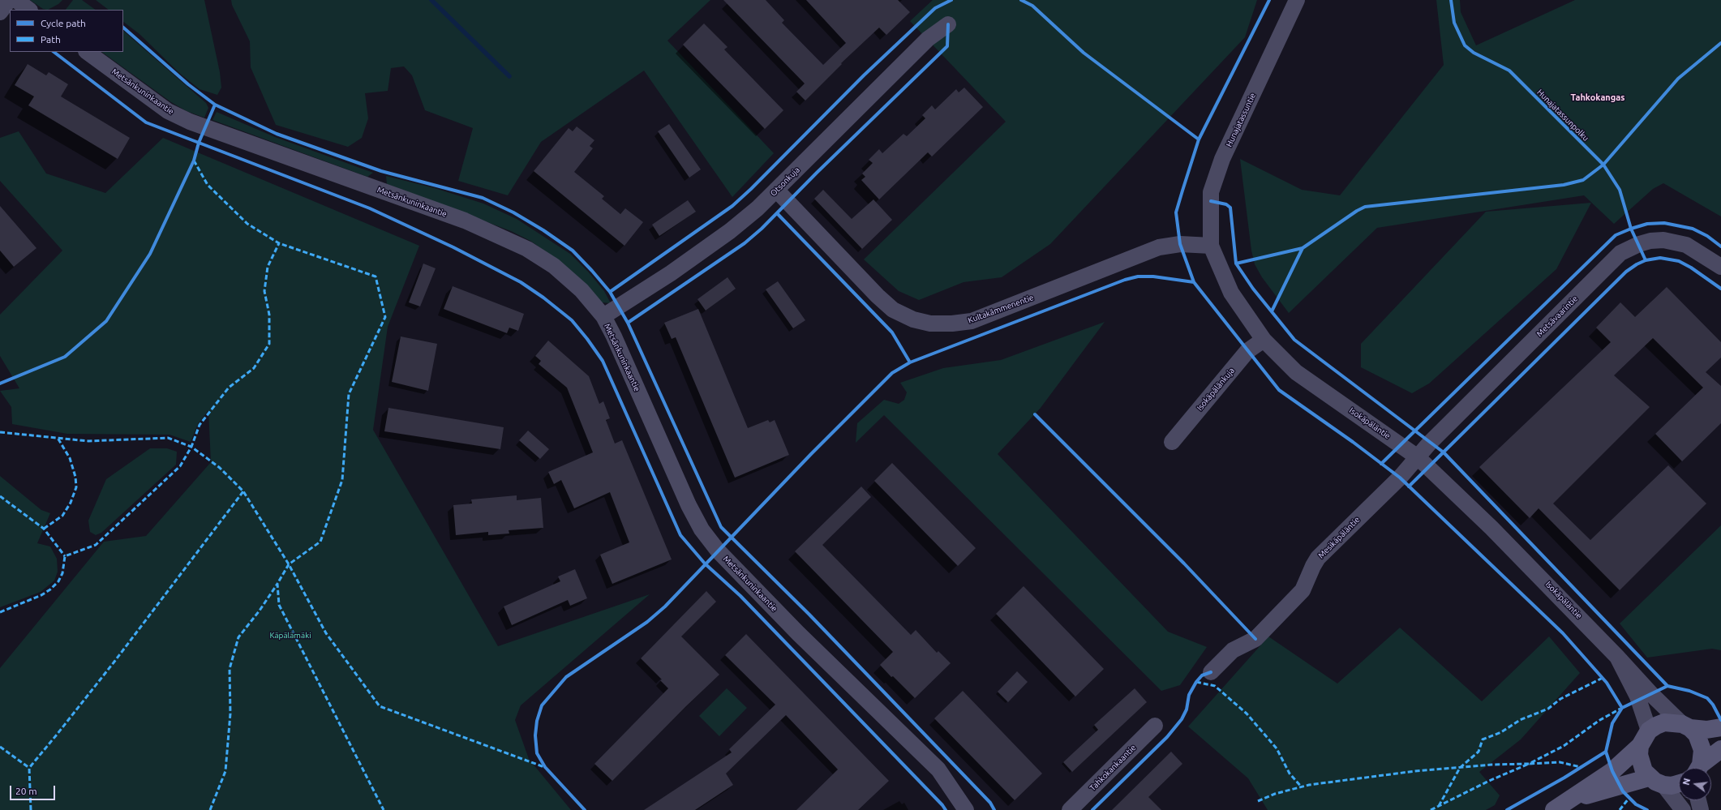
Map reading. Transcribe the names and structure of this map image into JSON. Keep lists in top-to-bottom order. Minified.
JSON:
{"streets":{"street":["Metsänkuninkaantie","Hunajatassuntie","Otsonkuja","Kultakämmenentie","Metsävaarintie","Isokäpälänkuja","Isokäpäläntie","Mesikäpäläntie","Tahkokankaantie"],"cycle path":["Hunajatassunpolku"]},"crossings":[["Metsänkuninkaantie","Otsonkuja"],["Hunajatassuntie","Kultakämmenentie"],["Hunajatassuntie","Isokäpäläntie"],["Otsonkuja","Kultakämmenentie"],["Kultakämmenentie","Isokäpäläntie"],["Metsävaarintie","Isokäpäläntie"],["Metsävaarintie","Mesikäpäläntie"],["Isokäpälänkuja","Isokäpäläntie"],["Isokäpäläntie","Mesikäpäläntie"]],"districts":["Tahkokangas"],"parks":["Käpälämäki"],"legend":["Cycle path","Path"],"scale_bar":"20 m","north":"left"}
